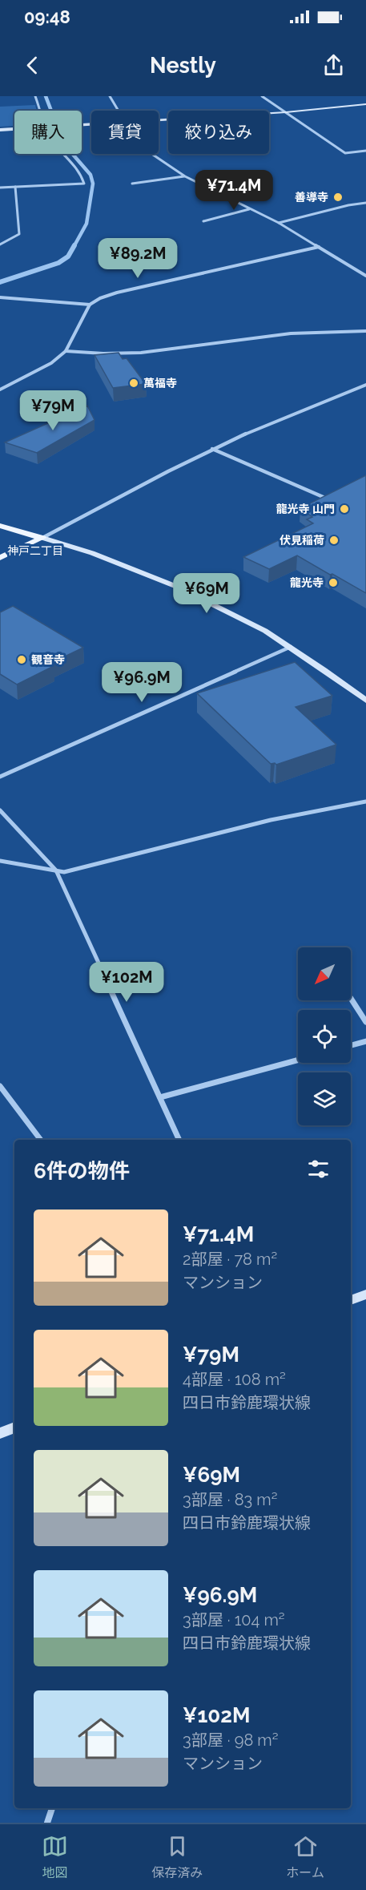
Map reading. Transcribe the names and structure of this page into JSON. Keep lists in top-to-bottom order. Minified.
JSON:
{"districts":["神戸二丁目"],"places":["善導寺","萬福寺","龍光寺 山門","伏見稲荷","龍光寺","観音寺"],"north":"bottom left","page":{"status":"09:48","header":"Nestly","chip":["購入","賃貸","絞り込み"],"price":["¥71.4M","¥89.2M","¥79M","¥69M","¥96.9M","¥102M"],"heading":"6件の物件","list":[{"name":"¥71.4M","note":"2部屋 · 78 m² · マンション"},{"name":"¥79M","note":"4部屋 · 108 m² · 四日市鈴鹿環状線"},{"name":"¥69M","note":"3部屋 · 83 m² · 四日市鈴鹿環状線"},{"name":"¥96.9M","note":"3部屋 · 104 m² · 四日市鈴鹿環状線"},{"name":"¥102M","note":"3部屋 · 98 m² · マンション"}],"tabs":["地図","保存済み","ホーム"]}}
